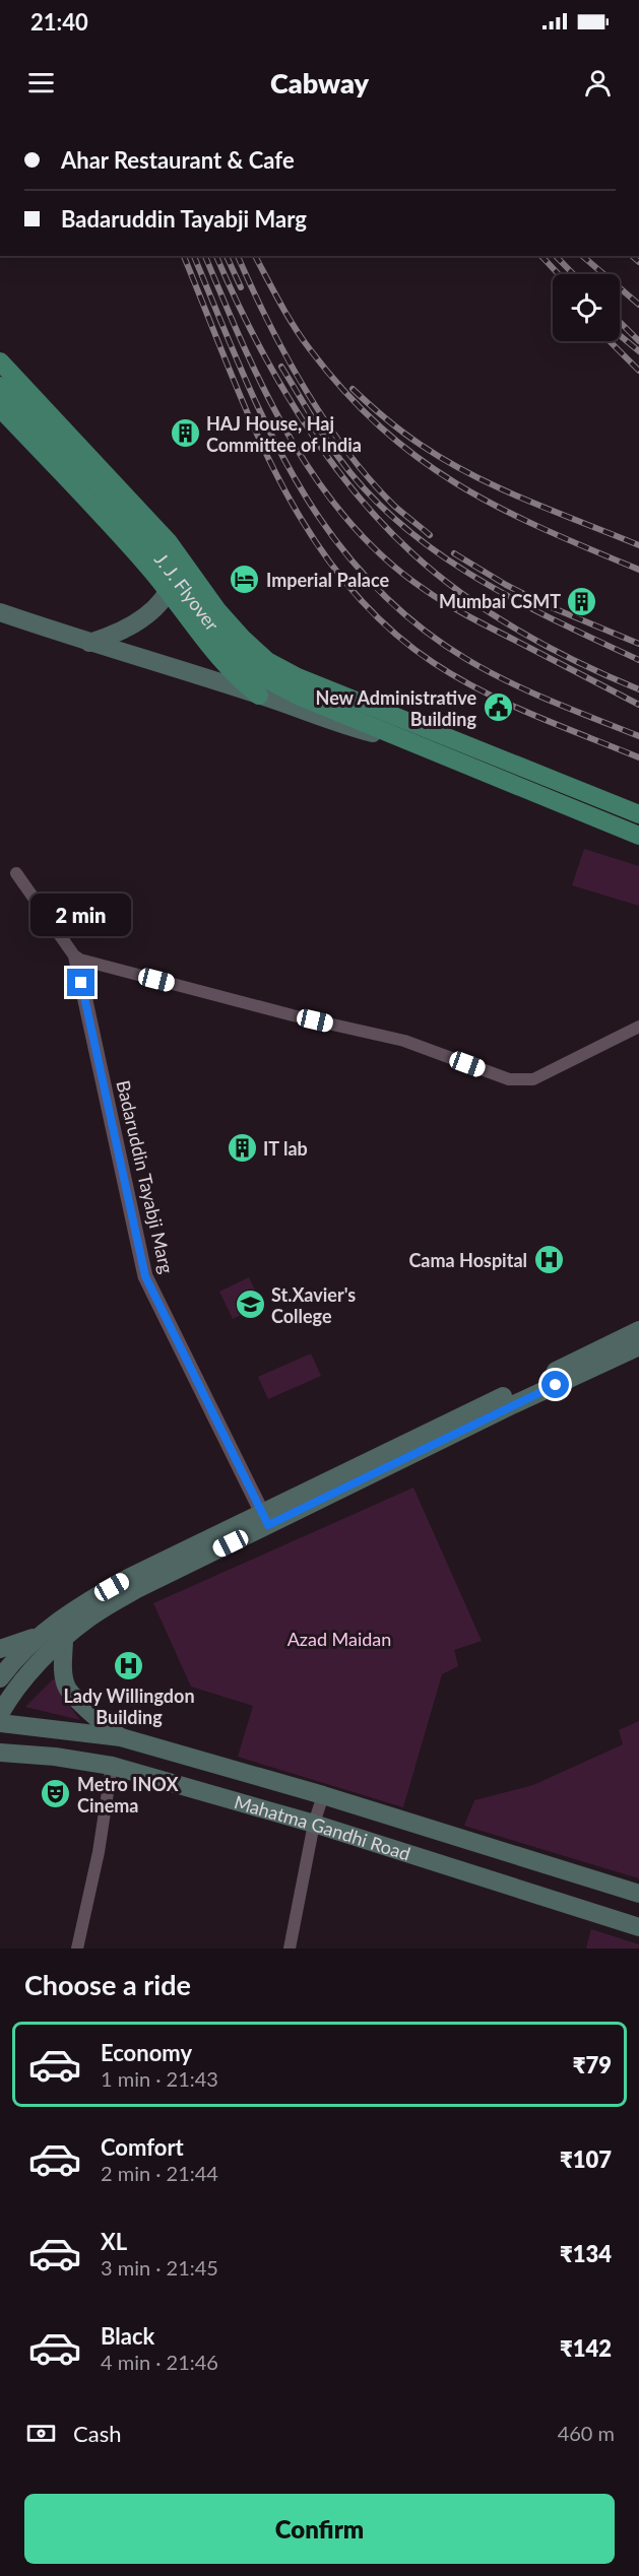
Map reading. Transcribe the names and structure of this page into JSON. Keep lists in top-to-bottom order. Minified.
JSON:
{"streets":{"main road":["J. J. Flyover","Mahatma Gandhi Road"],"street":["Badaruddin Tayabji Marg"]},"parks":["Azad Maidan"],"places":{"building":["HAJ House, Haj Committee of India","Mumbai CSMT","IT lab"],"hotel":["Imperial Palace"],"public building":["New Administrative Building"],"hospital":["Cama Hospital","Lady Willingdon Building"],"school or university":["St.Xavier's College"],"theatre":["Metro INOX Cinema"]},"page":{"status":"21:40","header":"Cabway","banner":["Ahar Restaurant & Cafe","Badaruddin Tayabji Marg"],"bubble":"2 min","heading":"Choose a ride","list":[{"name":"Economy","note":"1 min · 21:43","value":"₹79"},{"name":"Comfort","note":"2 min · 21:44","value":"₹107"},{"name":"XL","note":"3 min · 21:45","value":"₹134"},{"name":"Black","note":"4 min · 21:46","value":"₹142"}],"pay":["Cash","460 m"],"buttons":"Confirm"}}
